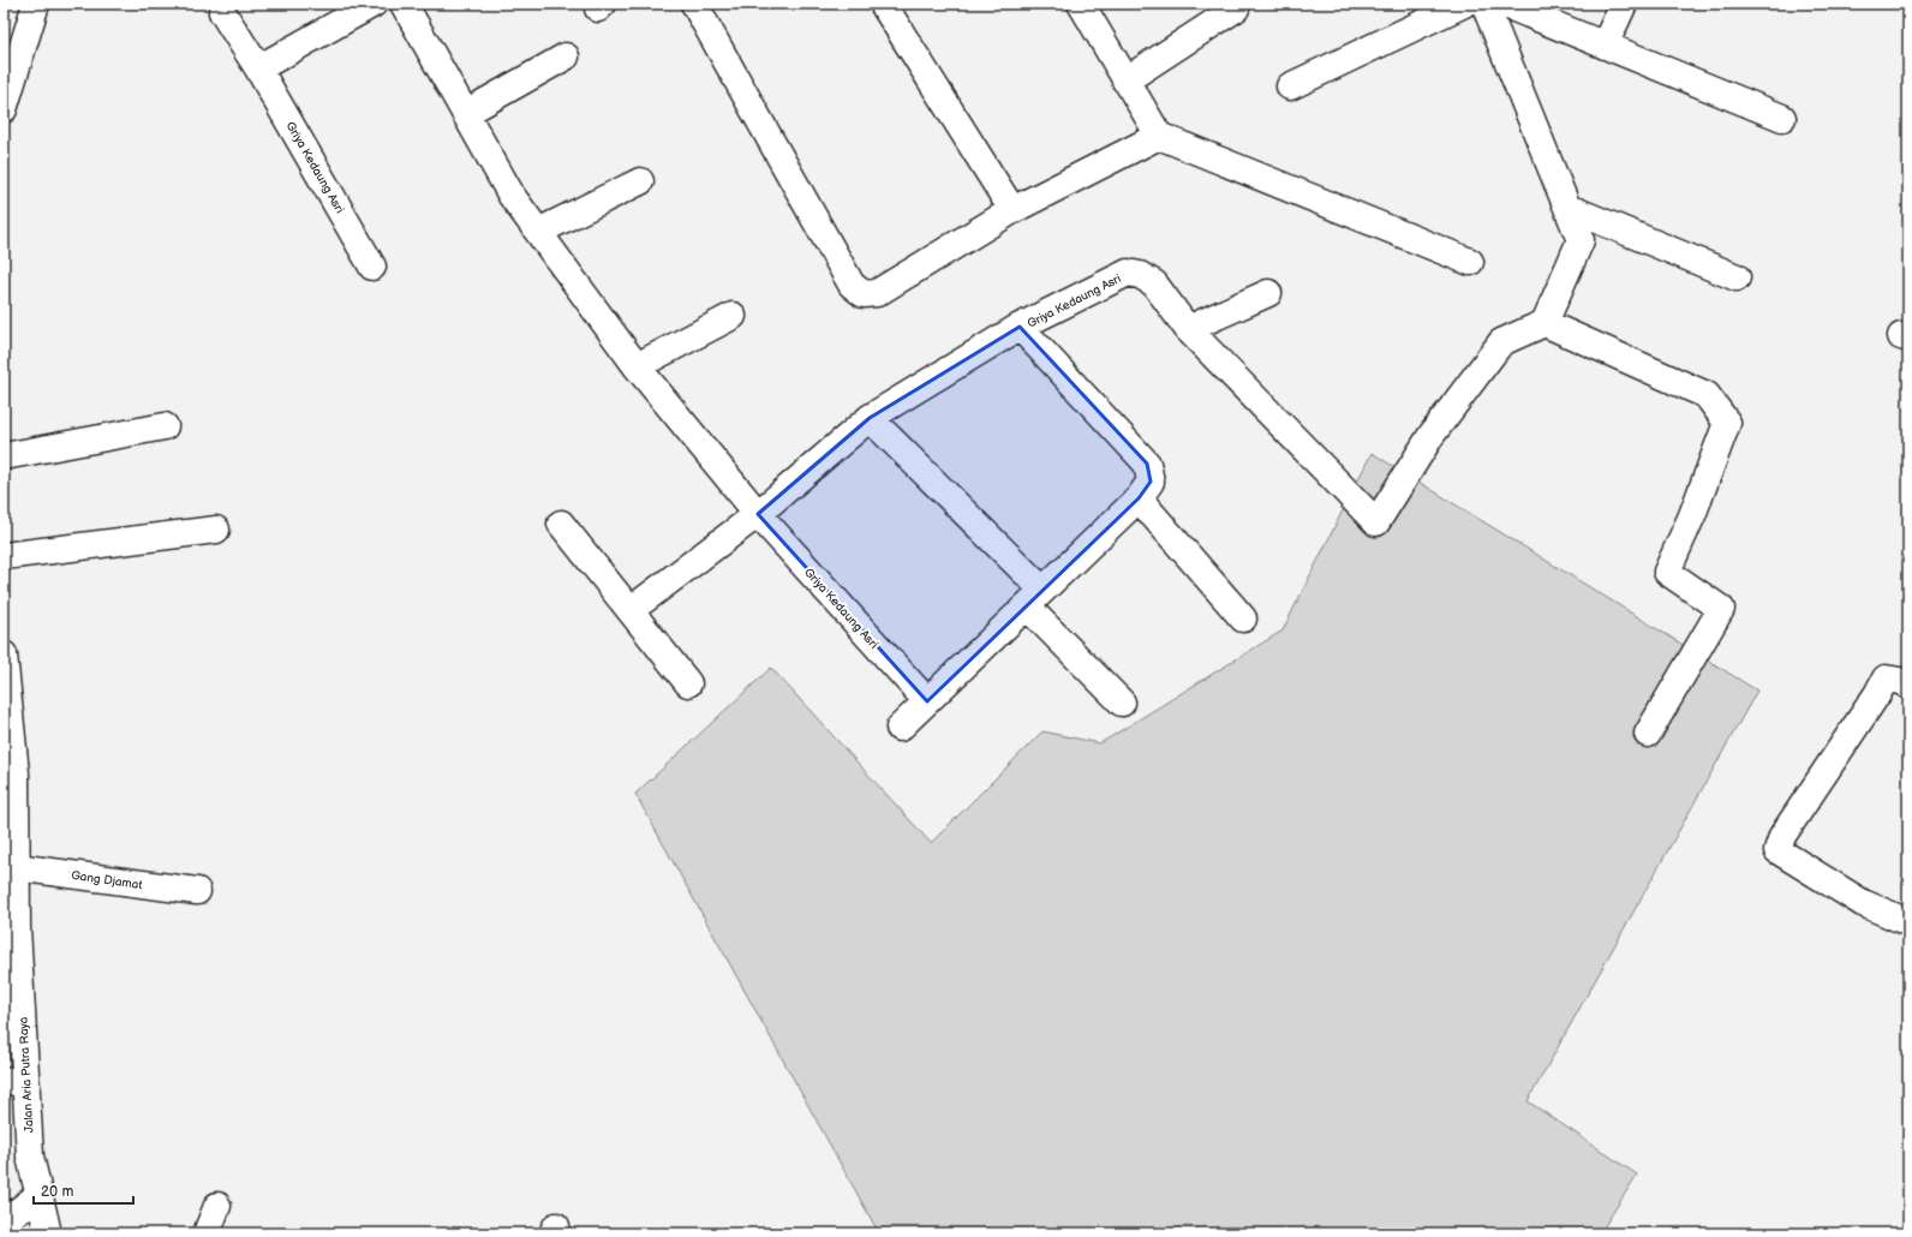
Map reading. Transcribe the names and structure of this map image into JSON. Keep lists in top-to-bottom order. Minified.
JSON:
{"streets":{"street":["Griya Kedaung Asri","Gang Djamat","Jalan Aria Putra Raya"]},"crossings":[["Gang Djamat","Jalan Aria Putra Raya"]],"scale_bar":"20 m"}
